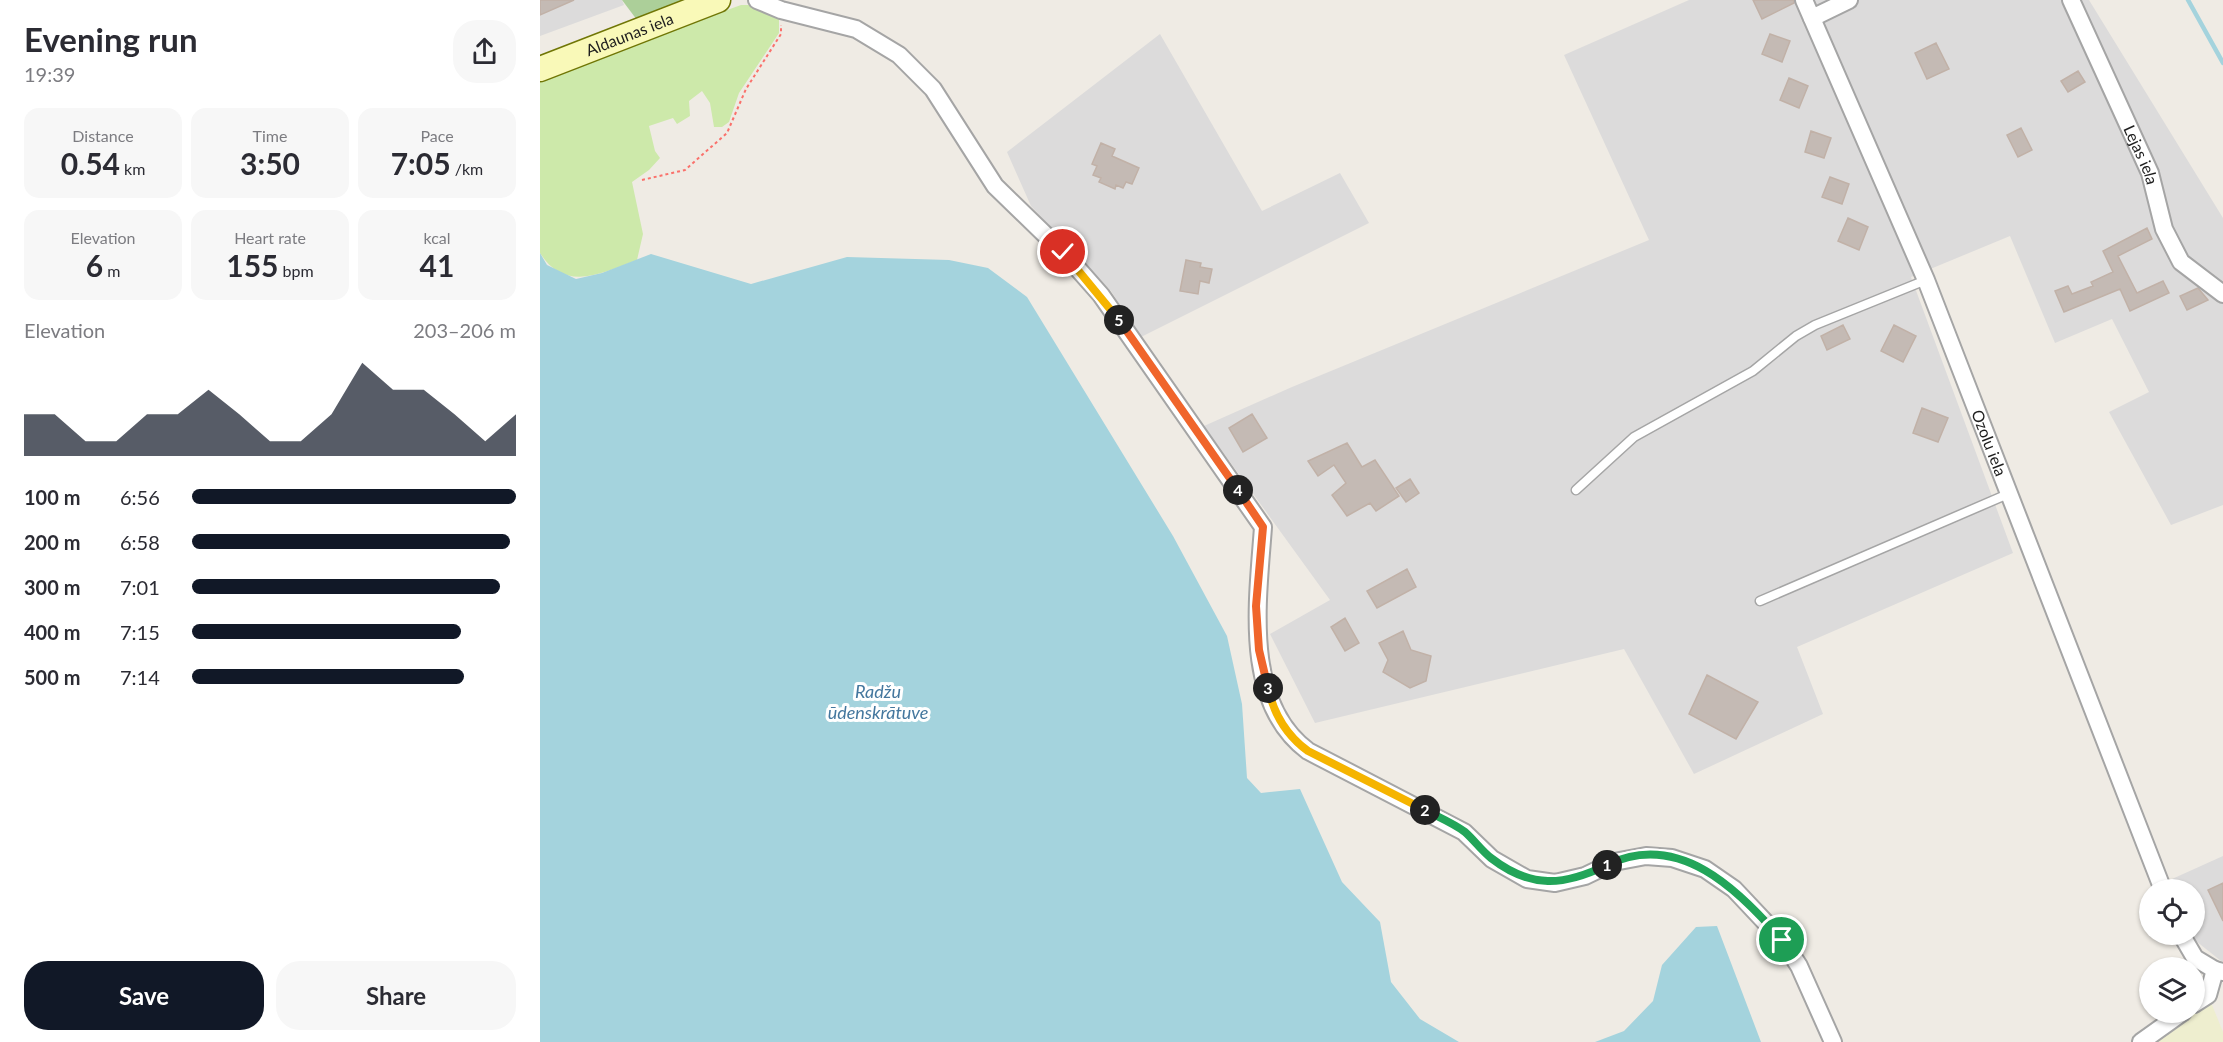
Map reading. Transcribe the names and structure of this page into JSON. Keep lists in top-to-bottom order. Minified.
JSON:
{"streets":{"street":["Aldaunas iela","Lejas iela","Ozolu iela"]},"water":["Radžu ūdenskrātuve"],"page":{"heading":["Evening run","19:39"],"stats":[["Distance","0.54 km"],["Time","3:50"],["Pace","7:05 /km"],["Elevation","6 m"],["Heart rate","155 bpm"],["kcal","41"]],"pins":["5","4","3","2","1"],"chart":["Elevation","203–206 m"],"list":[{"name":"100 m","note":"6:56"},{"name":"200 m","note":"6:58"},{"name":"300 m","note":"7:01"},{"name":"400 m","note":"7:15"},{"name":"500 m","note":"7:14"}],"buttons":["Save","Share"]}}
